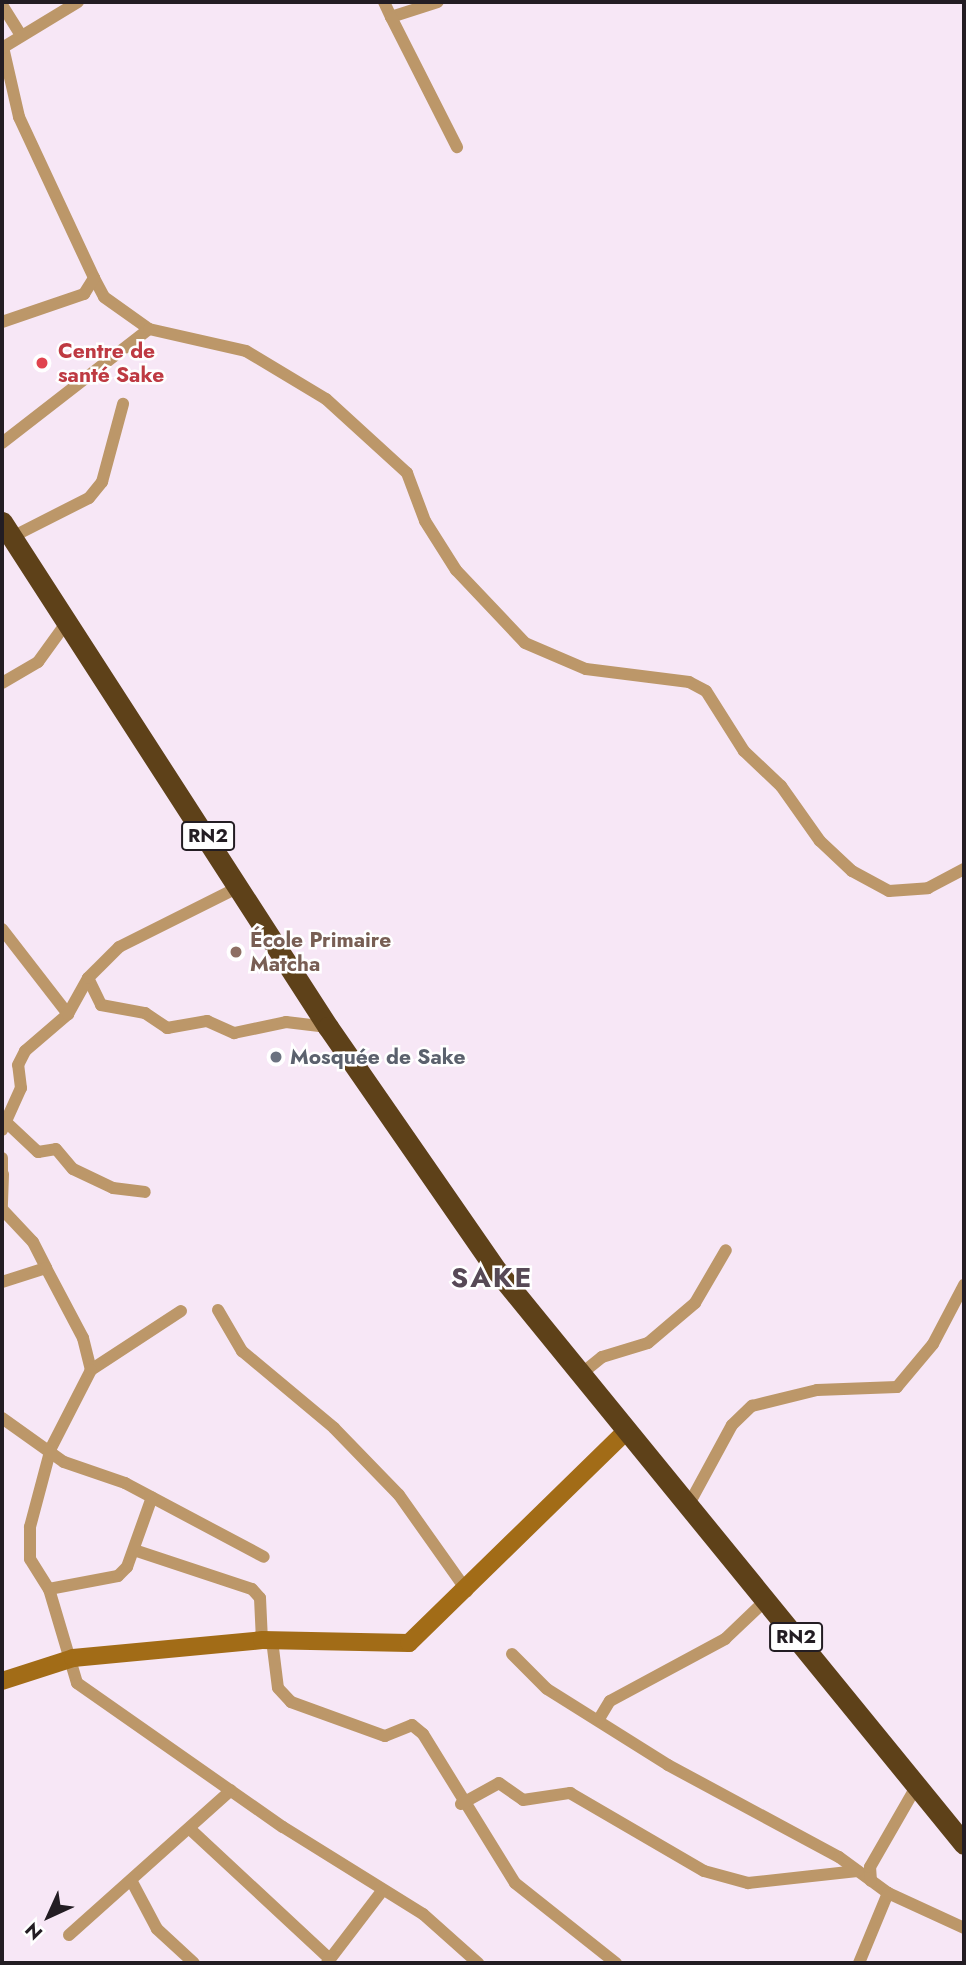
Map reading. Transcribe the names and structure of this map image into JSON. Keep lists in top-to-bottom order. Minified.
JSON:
{"streets":{"highway":["RN2"]},"districts":["SAKE"],"places":["Centre de santé Sake","École Primaire Matcha","Mosquée de Sake"],"north":"bottom left"}
